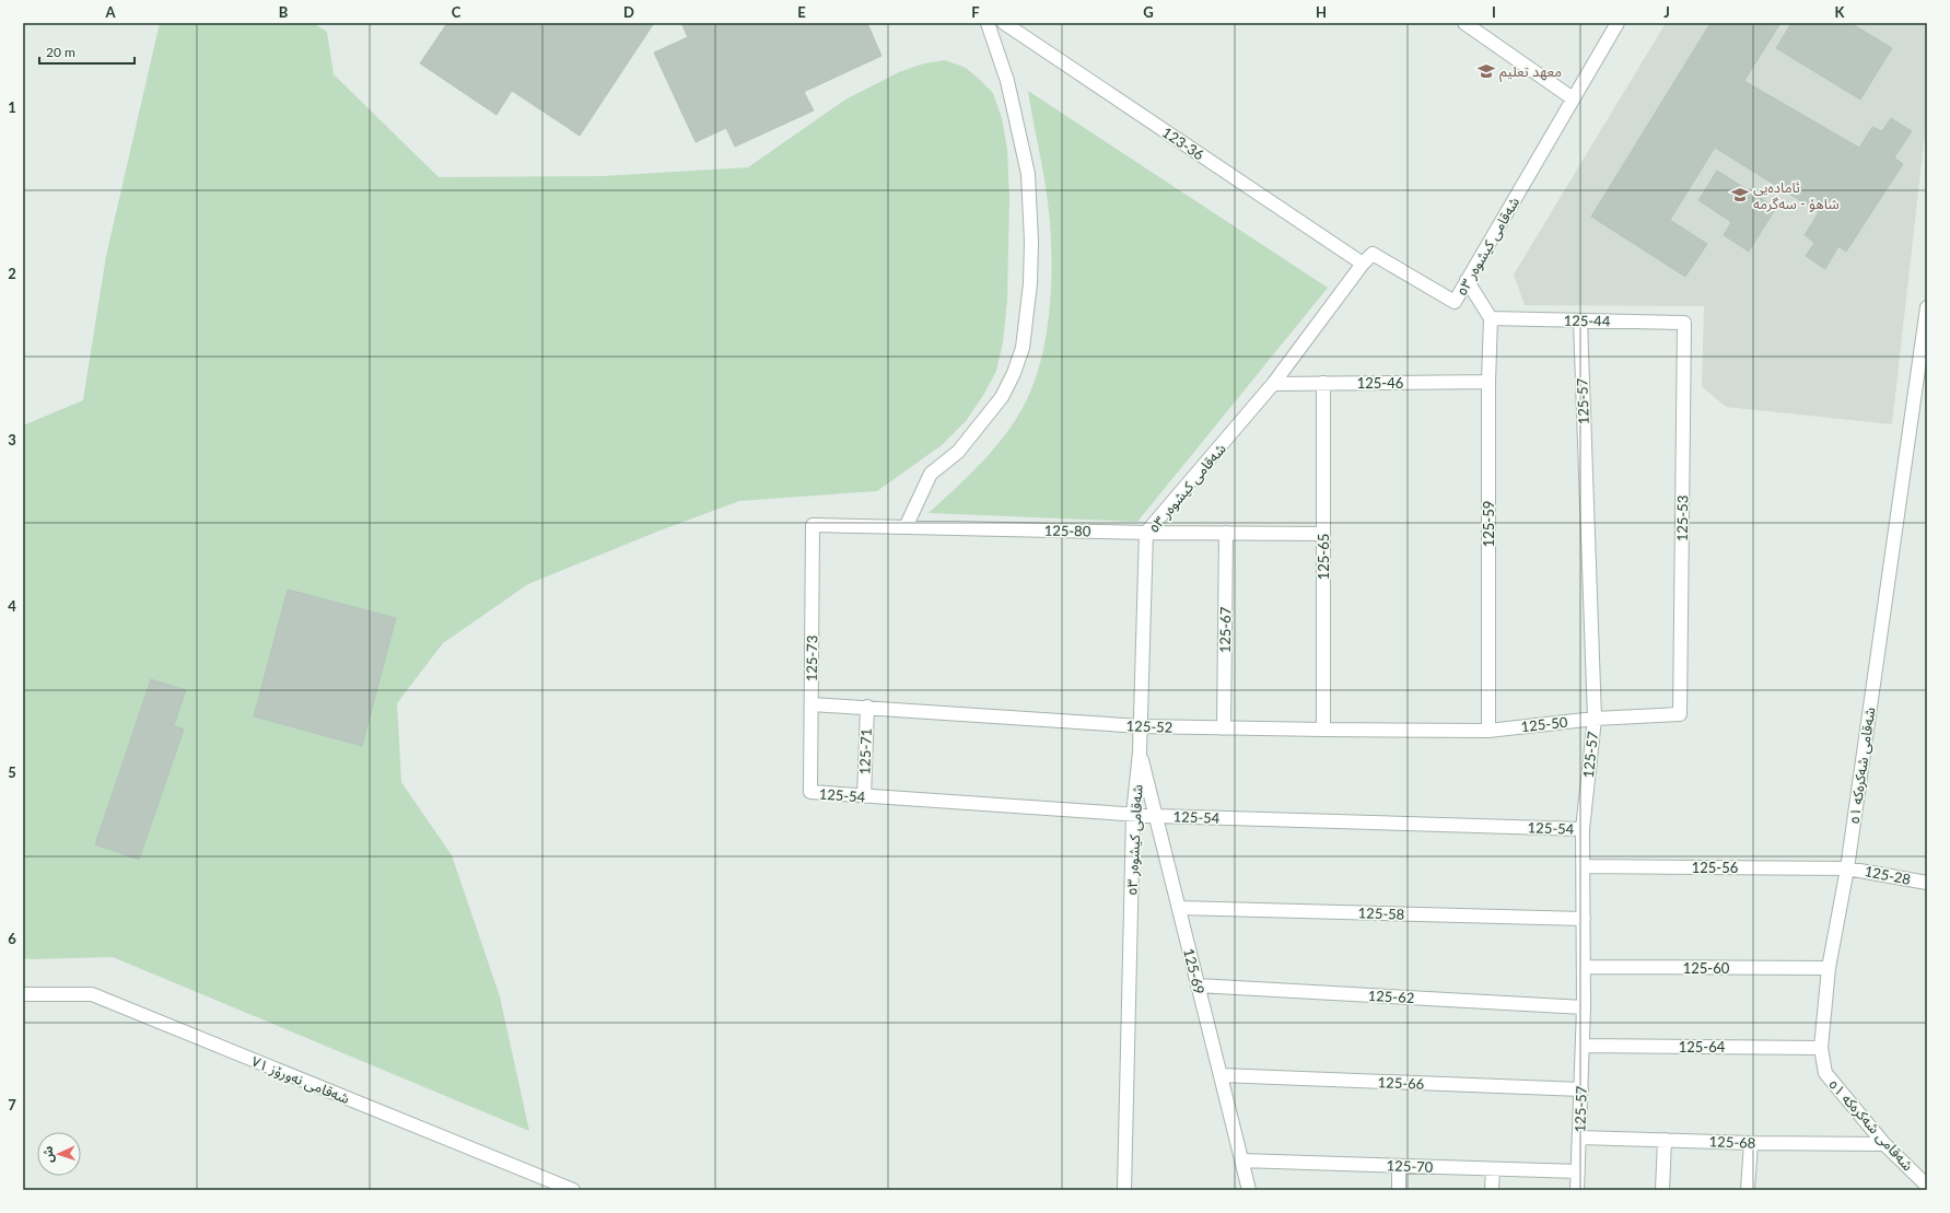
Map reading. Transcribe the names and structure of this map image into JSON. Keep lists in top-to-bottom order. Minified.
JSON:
{"streets":{"street":["123-36","شەقامی کیشوەر ٥٣","125-44","125-46","125-57","125-53","125-59","125-80","125-65","125-67","125-73","125-50","125-52","125-71","شەقامی شەکرەکە ٥١","125-54","125-56","125-28","125-58","125-60","125-69","125-62","125-64","شەقامی نەورۆز ٧١","125-66","125-68","125-70"]},"crossings":[["123-36","شەقامی کیشوەر ٥٣"],["شەقامی کیشوەر ٥٣","125-46"],["شەقامی کیشوەر ٥٣","125-80"],["شەقامی کیشوەر ٥٣","125-52"],["شەقامی کیشوەر ٥٣","125-54"],["شەقامی کیشوەر ٥٣","125-69"],["125-44","125-57"],["125-44","125-53"],["125-44","125-59"],["125-46","125-59"],["125-46","125-65"],["125-57","125-50"],["125-57","125-54"],["125-57","125-56"],["125-57","125-58"],["125-57","125-60"],["125-57","125-62"],["125-57","125-64"],["125-57","125-66"],["125-57","125-68"],["125-57","125-70"],["125-53","125-50"],["125-59","125-50"],["125-59","125-52"],["125-80","125-65"],["125-80","125-67"],["125-80","125-73"],["125-65","125-52"],["125-67","125-52"],["125-73","125-52"],["125-73","125-54"],["125-50","125-52"],["125-52","125-71"],["125-71","125-54"],["شەقامی شەکرەکە ٥١","125-56"],["شەقامی شەکرەکە ٥١","125-28"],["شەقامی شەکرەکە ٥١","125-60"],["شەقامی شەکرەکە ٥١","125-64"],["شەقامی شەکرەکە ٥١","125-68"],["125-54","125-69"],["125-56","125-28"],["125-58","125-69"],["125-69","125-62"],["125-69","125-66"],["125-69","125-70"]],"places":{"school or university":["معهد تعليم","ئامادەیی شاهۆ - سەگرمە"]},"scale_bar":"20 m","north":"left","grid":{"columns":["A","B","C","D","E","F","G","H","I","J","K"],"rows":["1","2","3","4","5","6","7"]}}
